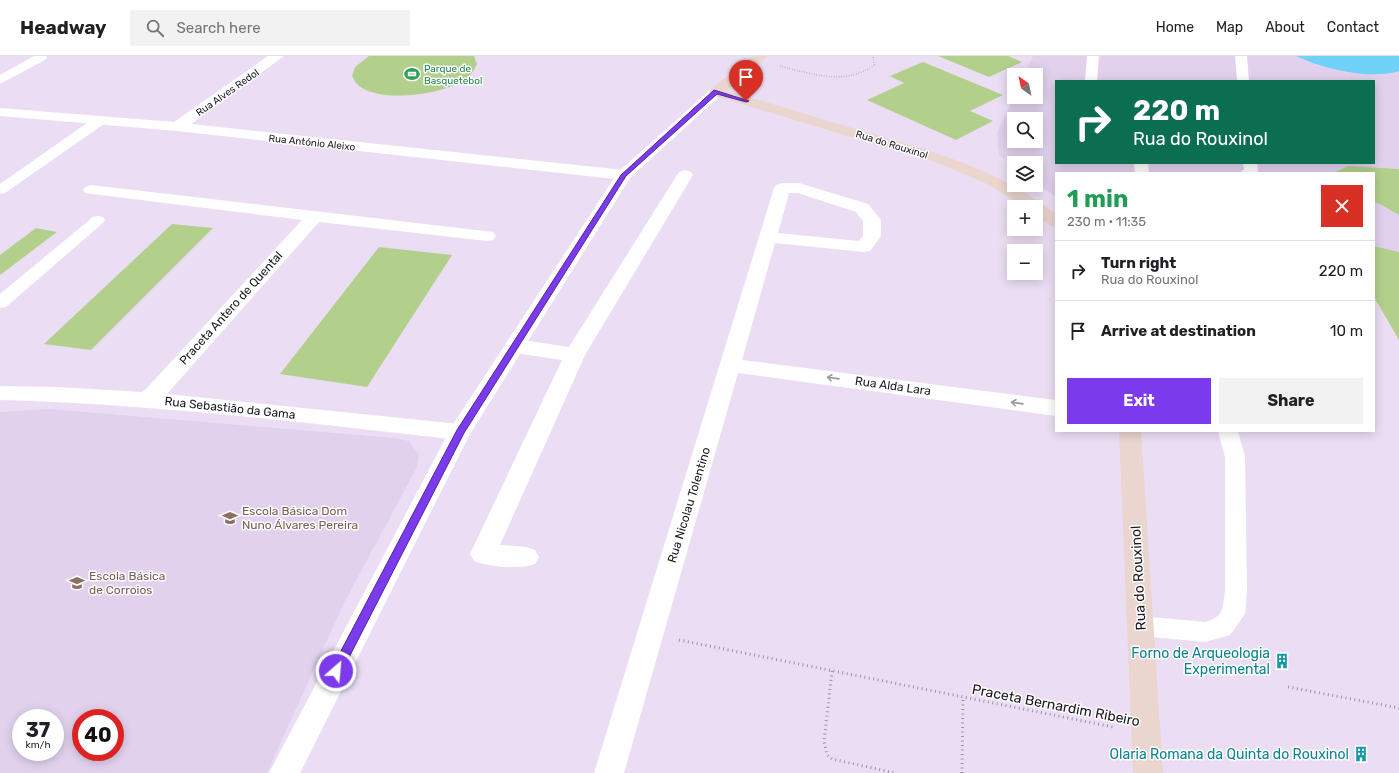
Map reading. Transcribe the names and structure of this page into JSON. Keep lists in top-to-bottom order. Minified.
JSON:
{"streets":{"main road":["Rua do Rouxinol"],"street":["Rua Alves Redol","Rua António Aleixo","Praceta Antero de Quental","Rua Alda Lara","Rua Sebastião da Gama","Rua Nicolau Tolentino"],"path":["Praceta Bernardim Ribeiro"]},"crossings":[["Rua Alves Redol","Rua António Aleixo"],["Rua do Rouxinol","Praceta Bernardim Ribeiro"],["Praceta Antero de Quental","Rua Sebastião da Gama"],["Rua Alda Lara","Rua Nicolau Tolentino"],["Rua Nicolau Tolentino","Praceta Bernardim Ribeiro"]],"one_way":["Rua Alda Lara"],"places":{"sports":["Parque de Basquetebol"],"school or university":["Escola Básica Dom Nuno Álvares Pereira","Escola Básica de Corroios"],"building":["Forno de Arqueologia Experimental","Olaria Romana da Quinta do Rouxinol"]},"north":"top left","page":{"header":"Headway","search":"Search here","nav":["Home","Map","About","Contact"],"map_buttons":["+","−"],"turn":["220 m","Rua do Rouxinol"],"heading":["1 min","230 m · 11:35"],"list":[{"name":"Turn right","note":"Rua do Rouxinol","value":"220 m"},{"name":"Arrive at destination","value":"10 m"}],"buttons":["Exit","Share"],"speed":"37 km/h","limit":"40"}}
